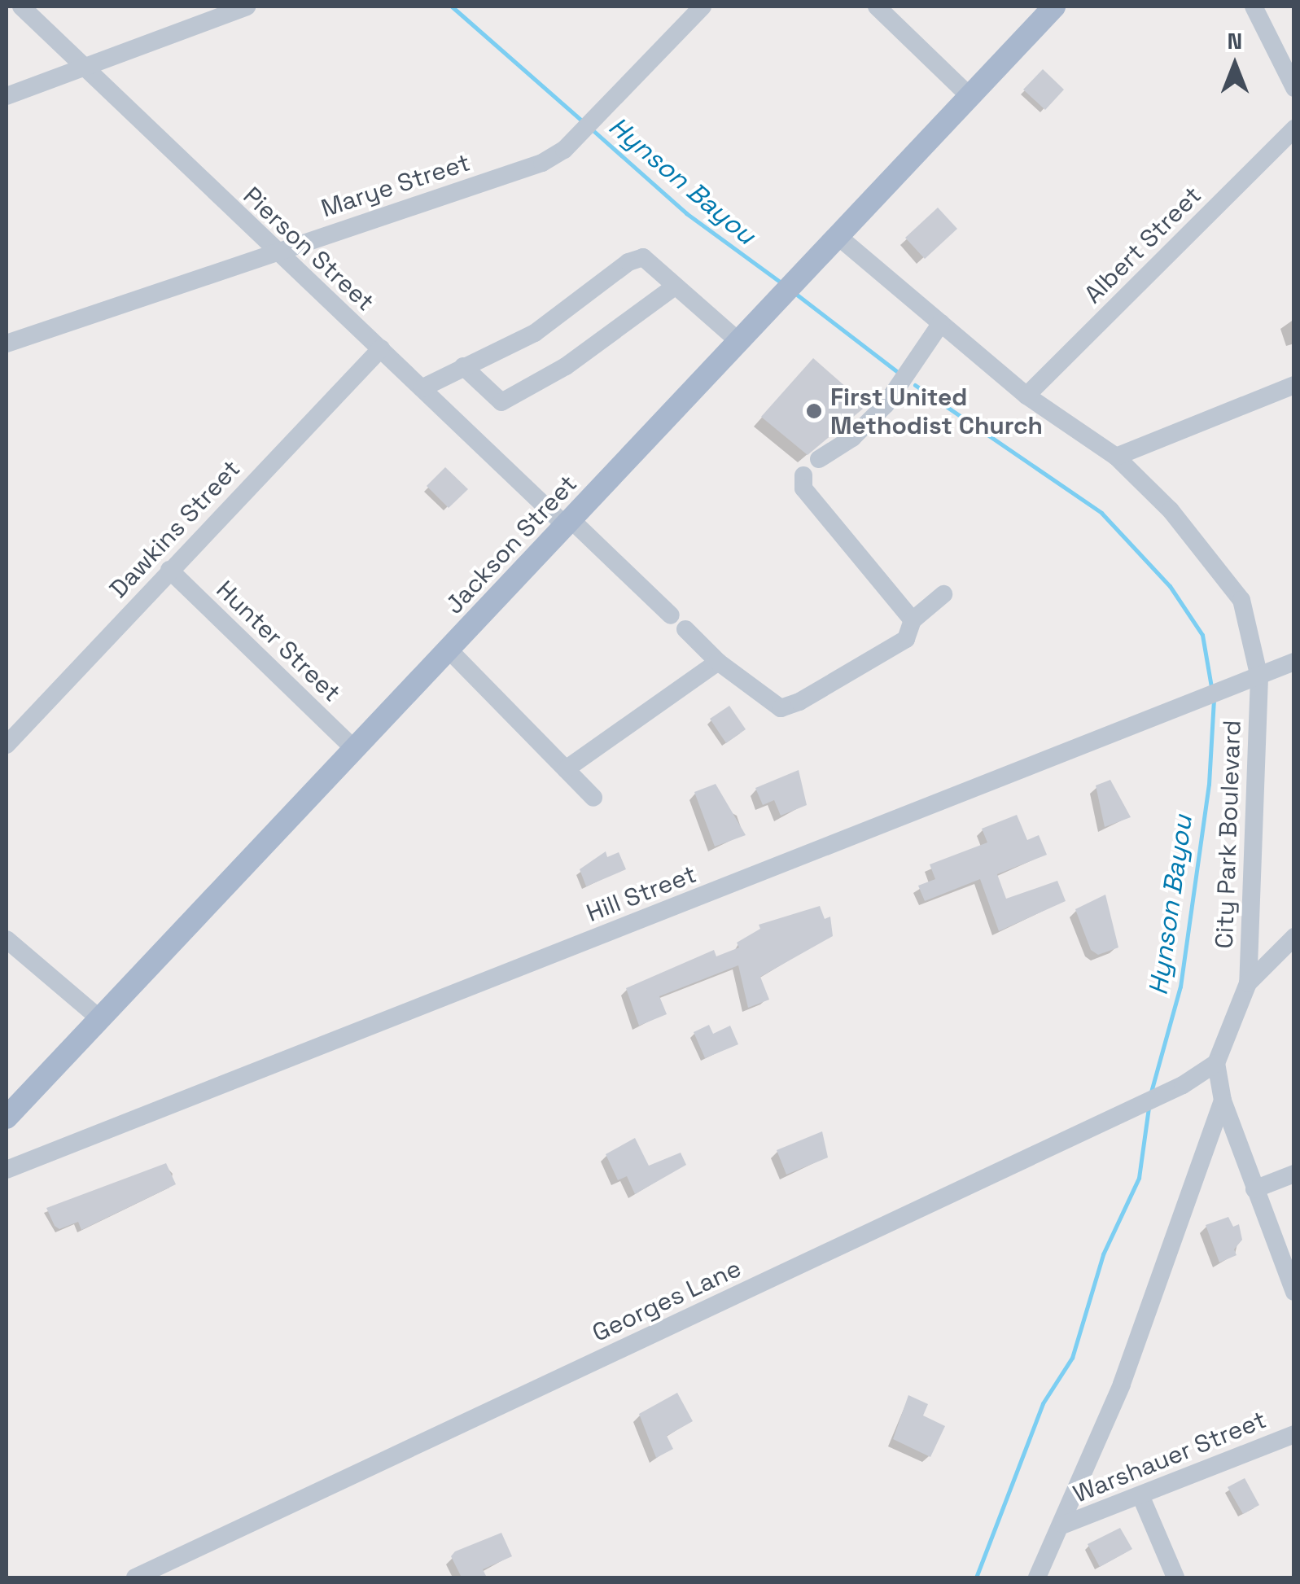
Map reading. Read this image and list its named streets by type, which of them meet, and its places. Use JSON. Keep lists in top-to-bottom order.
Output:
{
  "streets": {
    "main road": ["Jackson Street"],
    "street": [
      "Marye Street",
      "Albert Street",
      "Pierson Street",
      "Dawkins Street",
      "Hunter Street",
      "City Park Boulevard",
      "Hill Street",
      "Georges Lane",
      "Warshauer Street"
    ]
  },
  "crossings": [
    ["Marye Street", "Pierson Street"],
    ["Albert Street", "City Park Boulevard"],
    ["Pierson Street", "Dawkins Street"],
    ["Pierson Street", "Jackson Street"],
    ["Dawkins Street", "Hunter Street"],
    ["Jackson Street", "Hunter Street"],
    ["Jackson Street", "City Park Boulevard"],
    ["City Park Boulevard", "Hill Street"],
    ["City Park Boulevard", "Georges Lane"]
  ],
  "water": ["Hynson Bayou"],
  "places": ["First United Methodist Church"],
  "north": "top"
}
